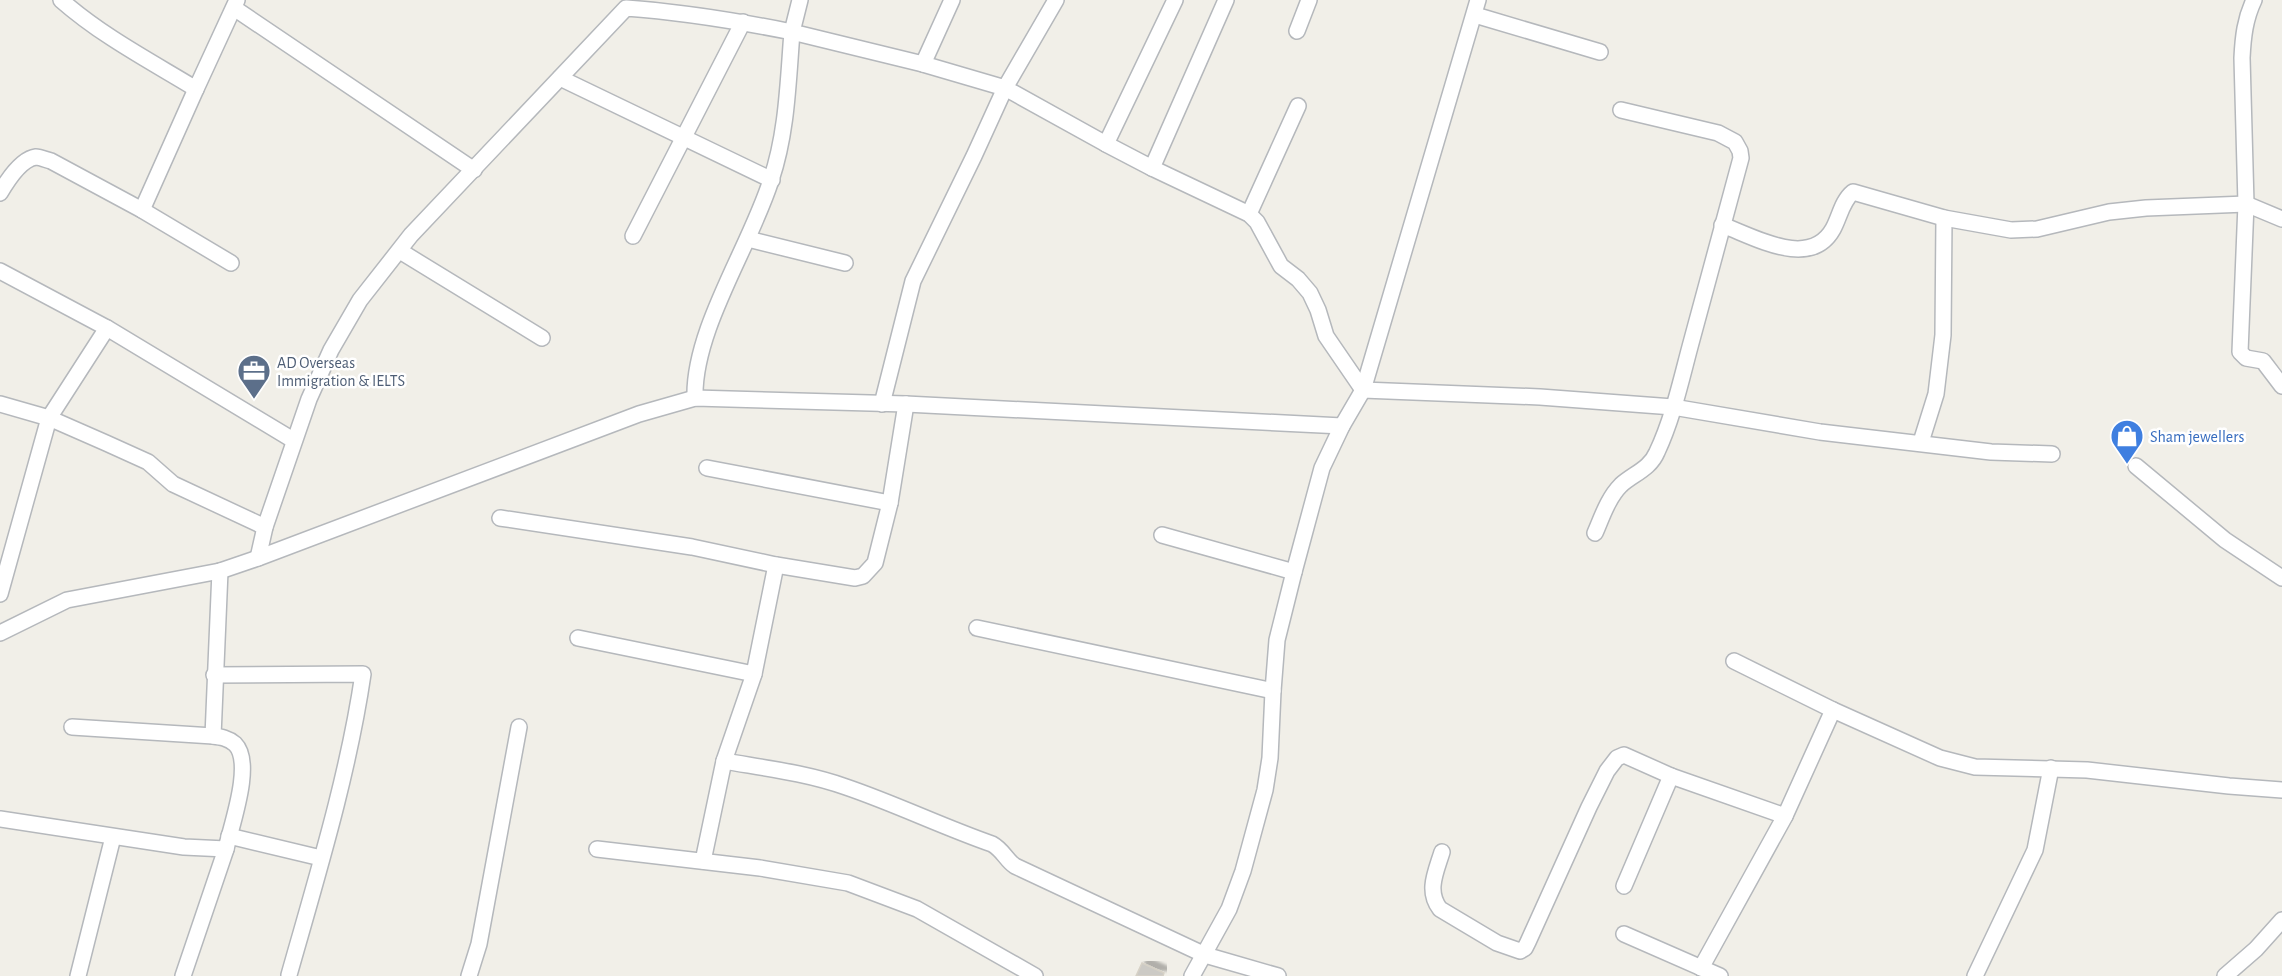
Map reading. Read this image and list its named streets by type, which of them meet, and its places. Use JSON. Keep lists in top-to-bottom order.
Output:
{
  "places": {
    "office": ["AD Overseas Immigration & IELTS"],
    "shop": ["Sham jewellers"]
  }
}
